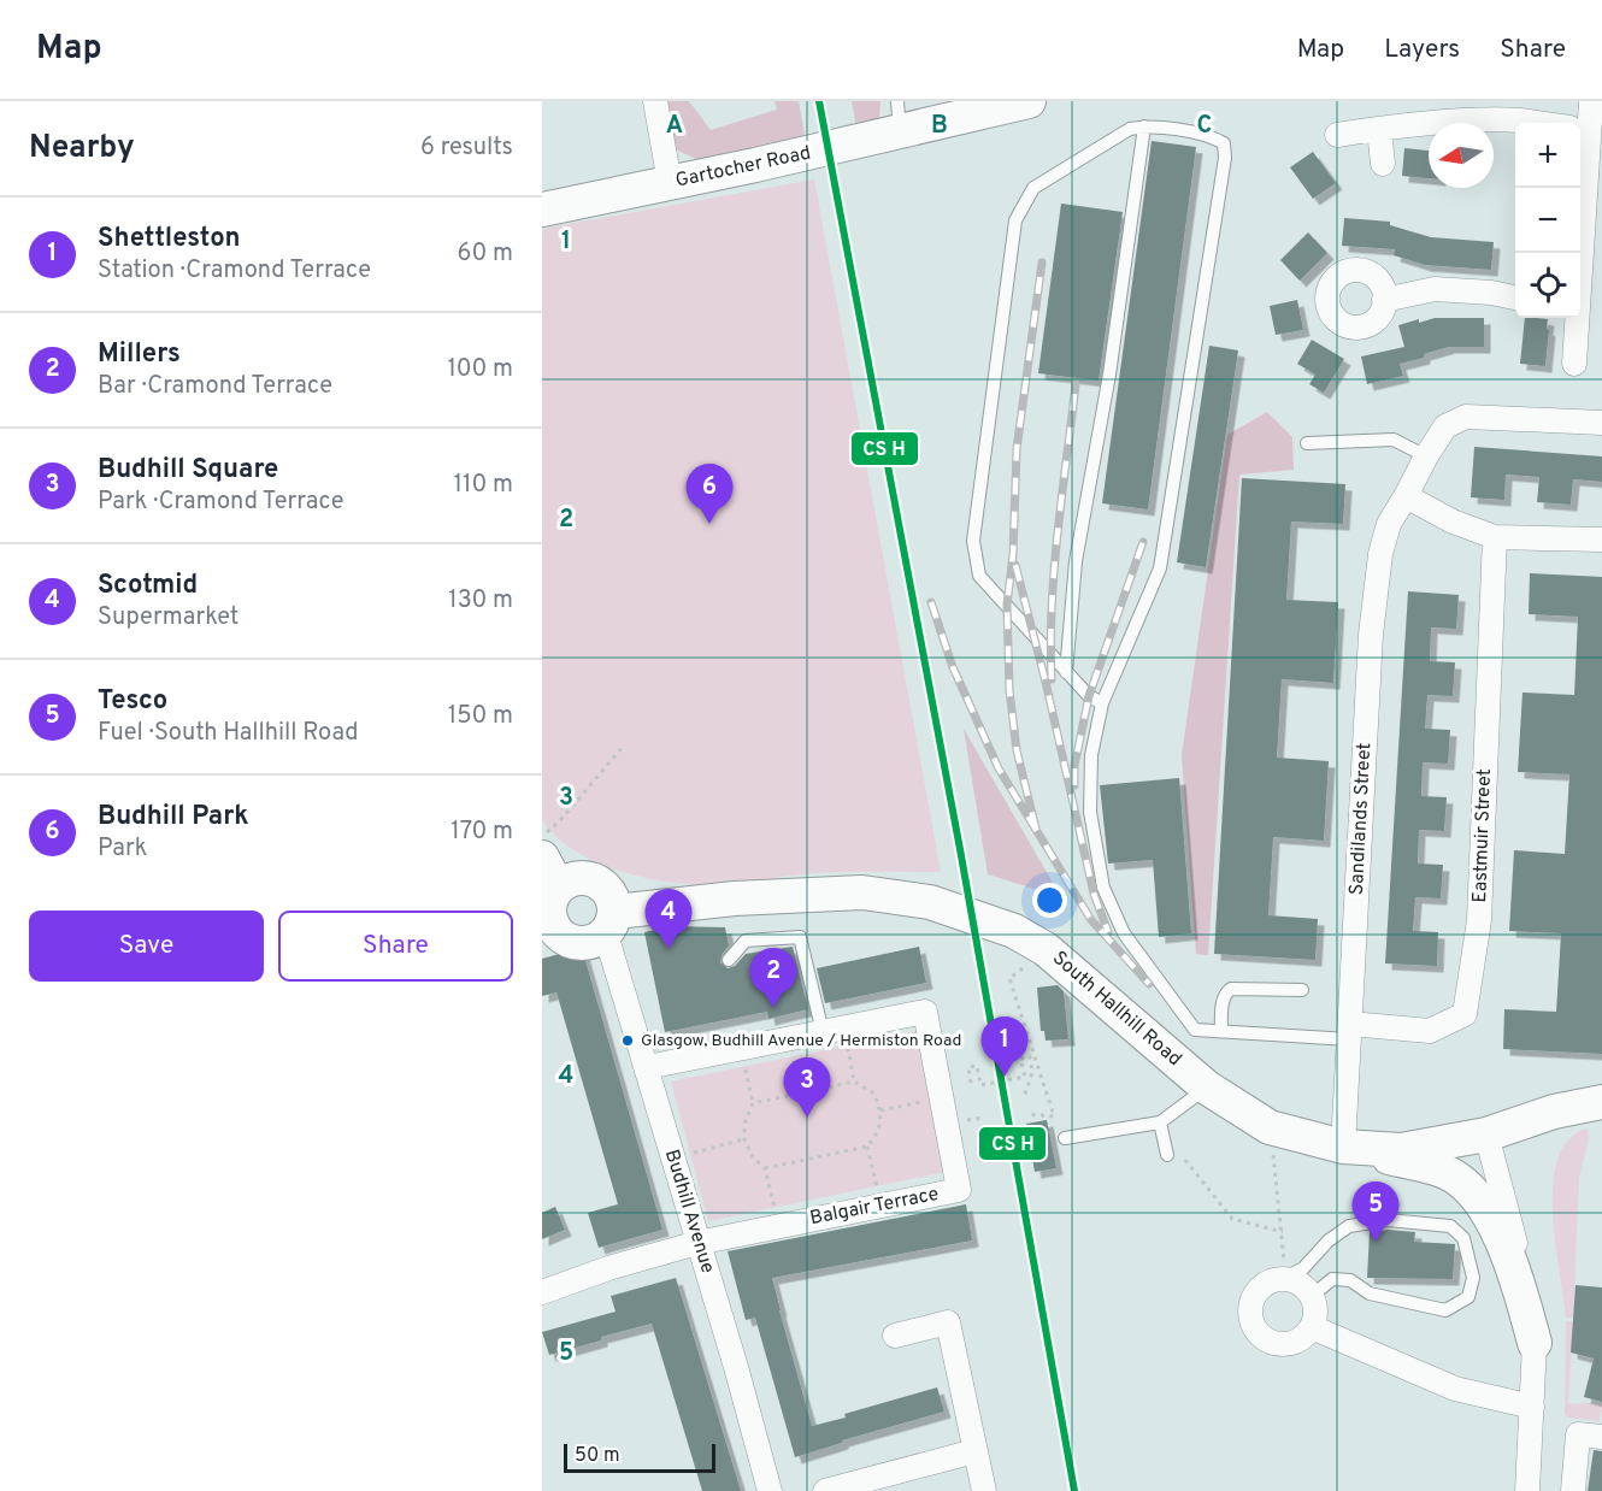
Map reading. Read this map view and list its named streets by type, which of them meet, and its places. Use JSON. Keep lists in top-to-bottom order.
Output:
{
  "streets": {
    "street": [
      "Gartocher Road",
      "Sandilands Street",
      "Eastmuir Street",
      "South Hallhill Road",
      "Balgair Terrace",
      "Budhill Avenue"
    ]
  },
  "crossings": [
    ["Sandilands Street", "Eastmuir Street"],
    ["Sandilands Street", "South Hallhill Road"],
    ["South Hallhill Road", "Budhill Avenue"],
    ["Balgair Terrace", "Budhill Avenue"]
  ],
  "places": ["Glasgow, Budhill Avenue / Hermiston Road"],
  "scale_bar": "50 m",
  "north": "left",
  "page": {
    "header": "Map",
    "nav": ["Map", "Layers", "Share"],
    "heading": ["Nearby", "6 results"],
    "map_buttons": ["+", "−"],
    "list": [
      {
        "mark": "1",
        "name": "Shettleston",
        "note": "Station · Cramond Terrace",
        "value": "60 m"
      },
      {
        "mark": "2",
        "name": "Millers",
        "note": "Bar · Cramond Terrace",
        "value": "100 m"
      },
      {
        "mark": "3",
        "name": "Budhill Square",
        "note": "Park · Cramond Terrace",
        "value": "110 m"
      },
      {
        "mark": "4",
        "name": "Scotmid",
        "note": "Supermarket",
        "value": "130 m"
      },
      {
        "mark": "5",
        "name": "Tesco",
        "note": "Fuel · South Hallhill Road",
        "value": "150 m"
      },
      {
        "mark": "6",
        "name": "Budhill Park",
        "note": "Park",
        "value": "170 m"
      }
    ],
    "pins": [
      "6",
      "4",
      "2",
      "1",
      "3",
      "5"
    ],
    "buttons": ["Save", "Share"],
    "scale": "50 m"
  },
  "grid": {
    "columns": ["A", "B", "C"],
    "rows": [
      "1",
      "2",
      "3",
      "4",
      "5"
    ]
  }
}
